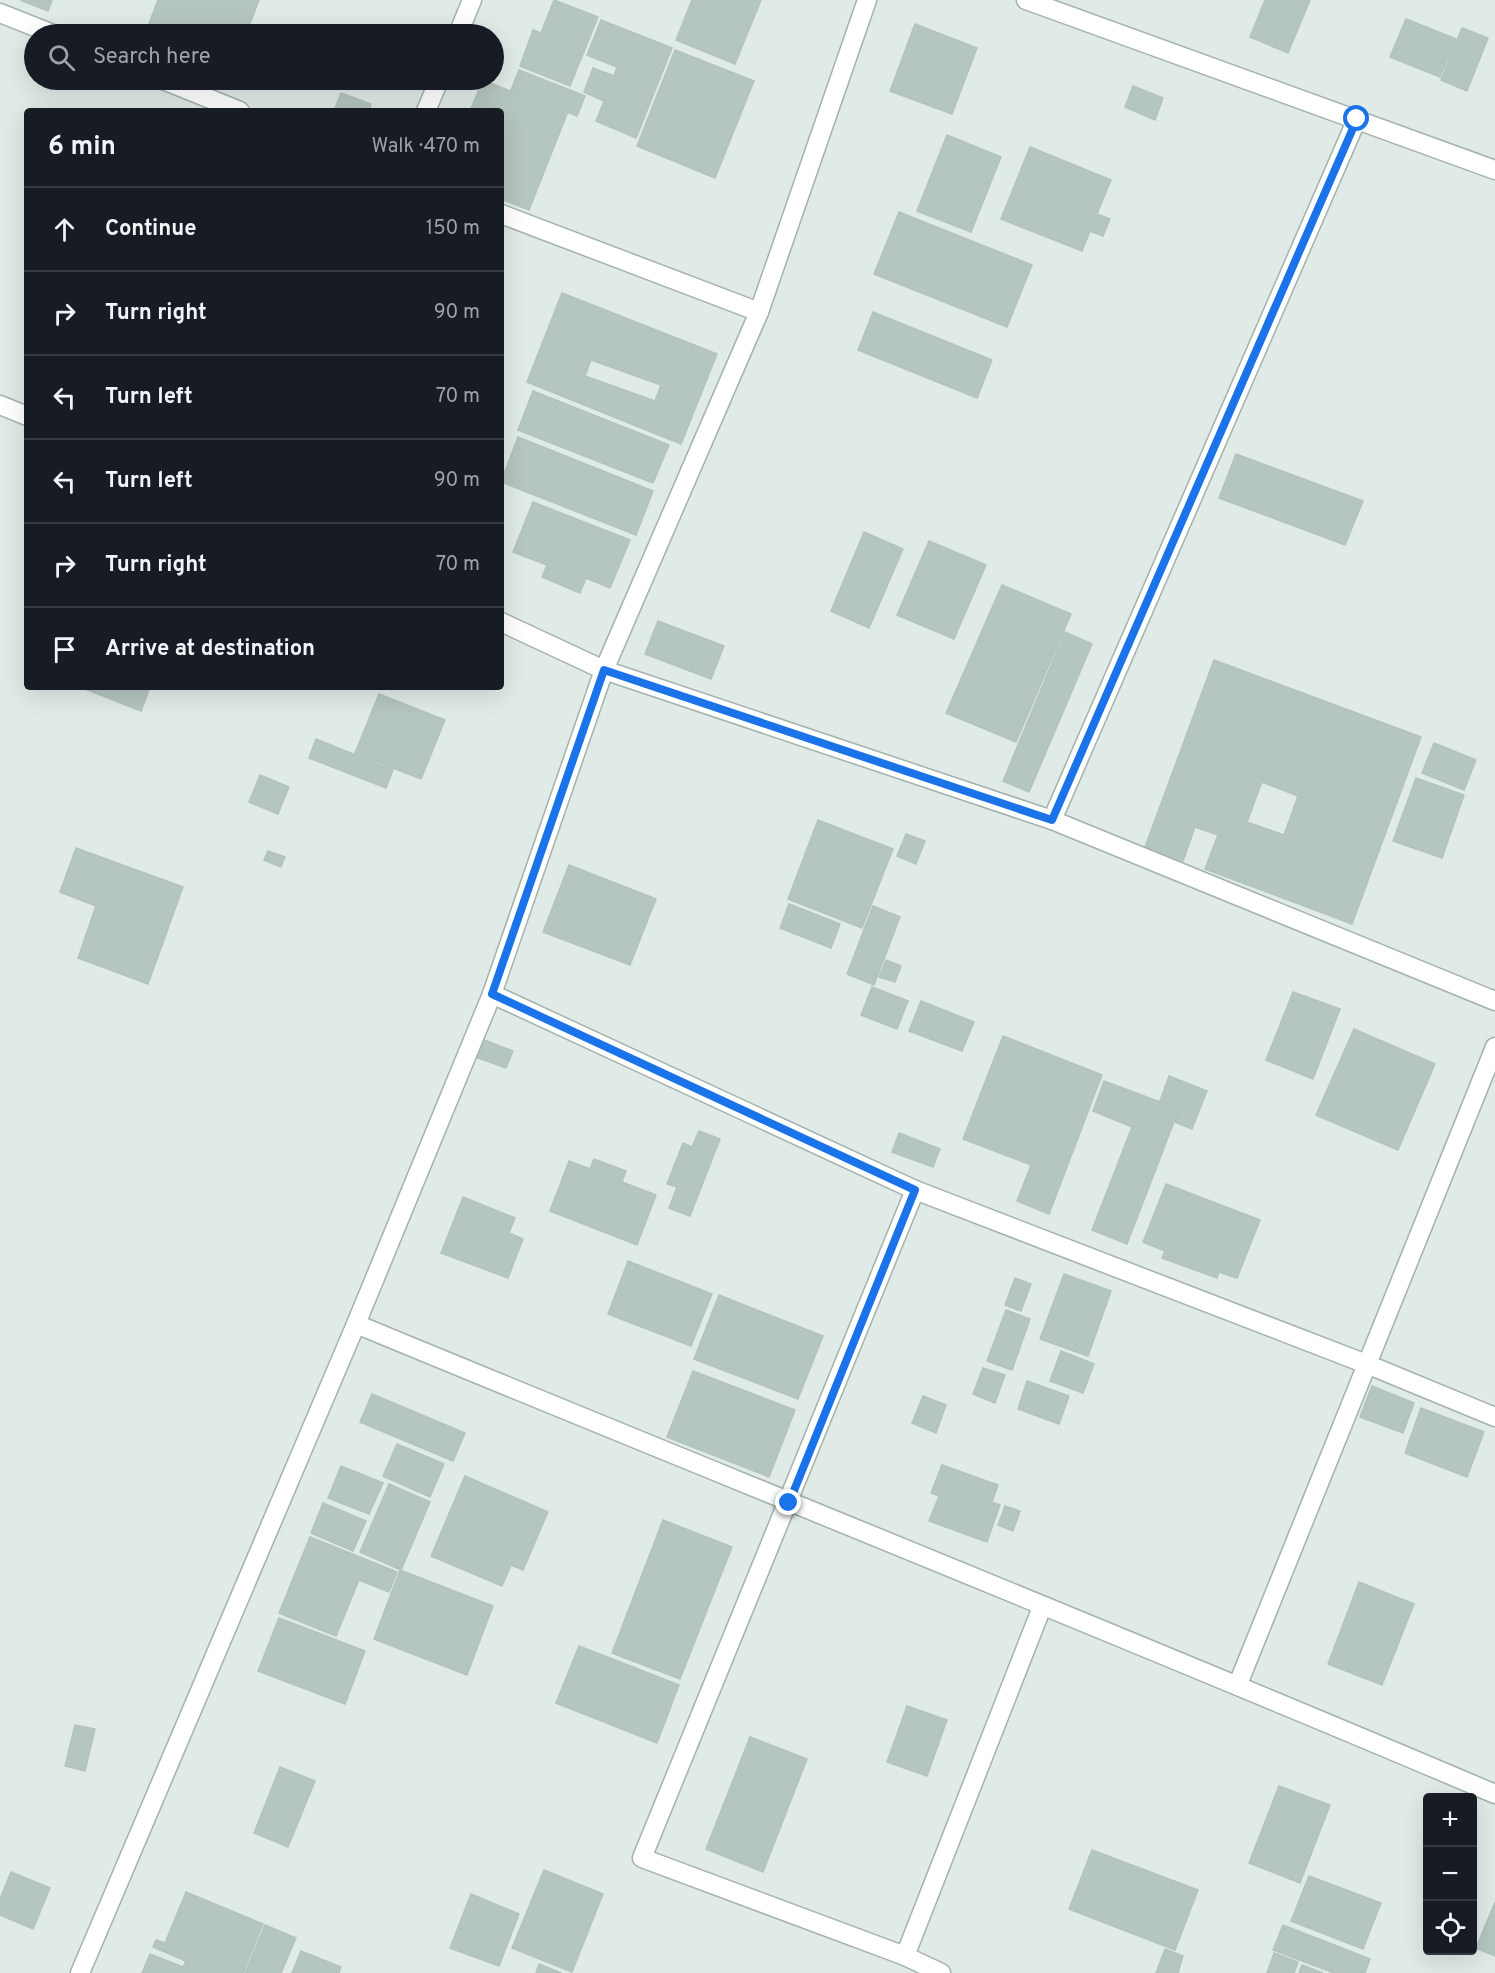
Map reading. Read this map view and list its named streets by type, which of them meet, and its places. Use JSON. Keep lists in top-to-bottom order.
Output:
{
  "page": {
    "search": "Search here",
    "heading": ["6 min", "Walk · 470 m"],
    "list": [
      ["Continue", "150 m"],
      ["Turn right", "90 m"],
      ["Turn left", "70 m"],
      ["Turn left", "90 m"],
      ["Turn right", "70 m"],
      "Arrive at destination"
    ],
    "map_buttons": ["+", "−"]
  }
}
